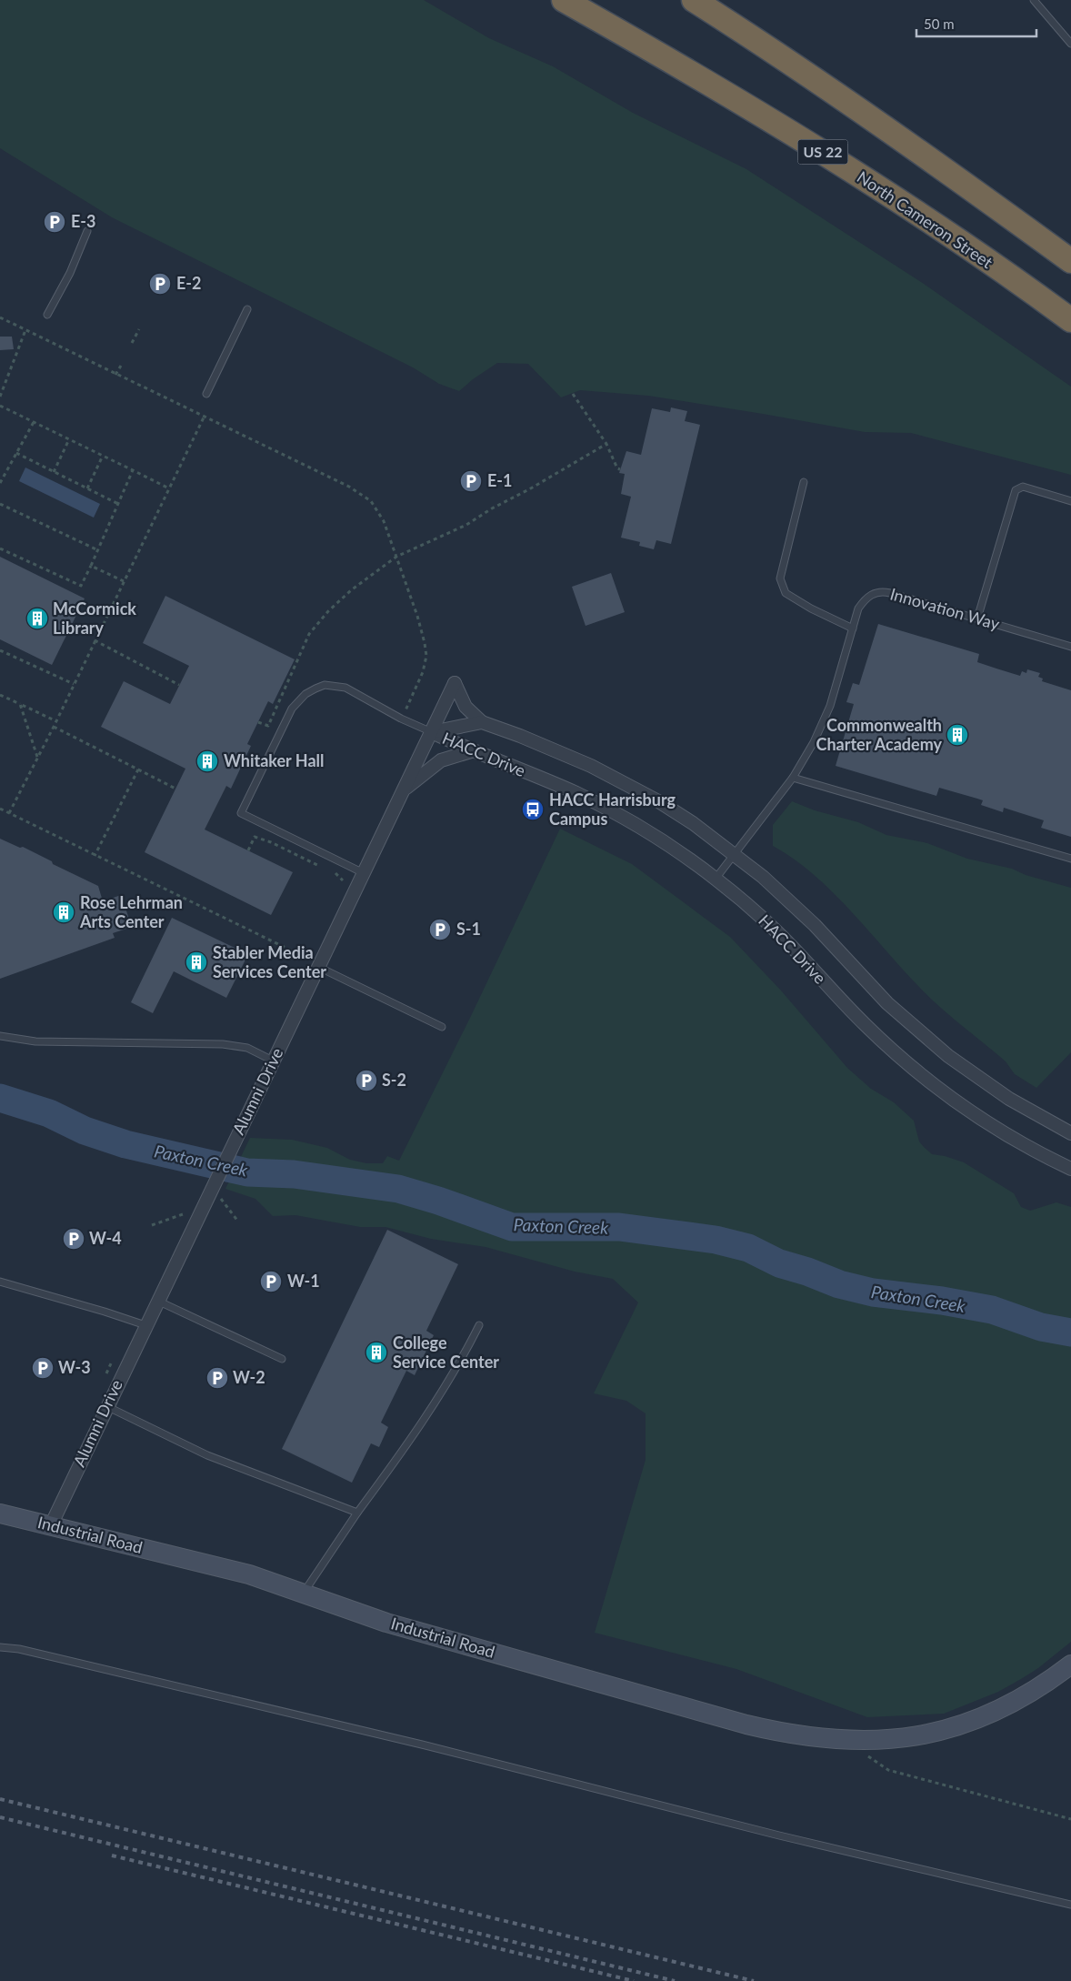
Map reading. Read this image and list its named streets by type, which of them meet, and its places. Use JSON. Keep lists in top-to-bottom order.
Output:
{
  "streets": {
    "highway": ["US 22", "North Cameron Street"],
    "street": ["HACC Drive", "Alumni Drive", "Industrial Road"],
    "lane": ["Innovation Way"]
  },
  "crossings": [
    ["Innovation Way", "HACC Drive"],
    ["HACC Drive", "Alumni Drive"],
    ["Alumni Drive", "Industrial Road"]
  ],
  "water": ["Paxton Creek"],
  "places": {
    "parking": [
      "E-3",
      "E-2",
      "E-1",
      "S-1",
      "S-2",
      "W-4",
      "W-1",
      "W-3",
      "W-2"
    ],
    "building": [
      "McCormick Library",
      "Commonwealth Charter Academy",
      "Whitaker Hall",
      "Rose Lehrman Arts Center",
      "Stabler Media Services Center",
      "College Service Center"
    ],
    "bus stop": ["HACC Harrisburg Campus"]
  },
  "scale_bar": "50 m"
}
